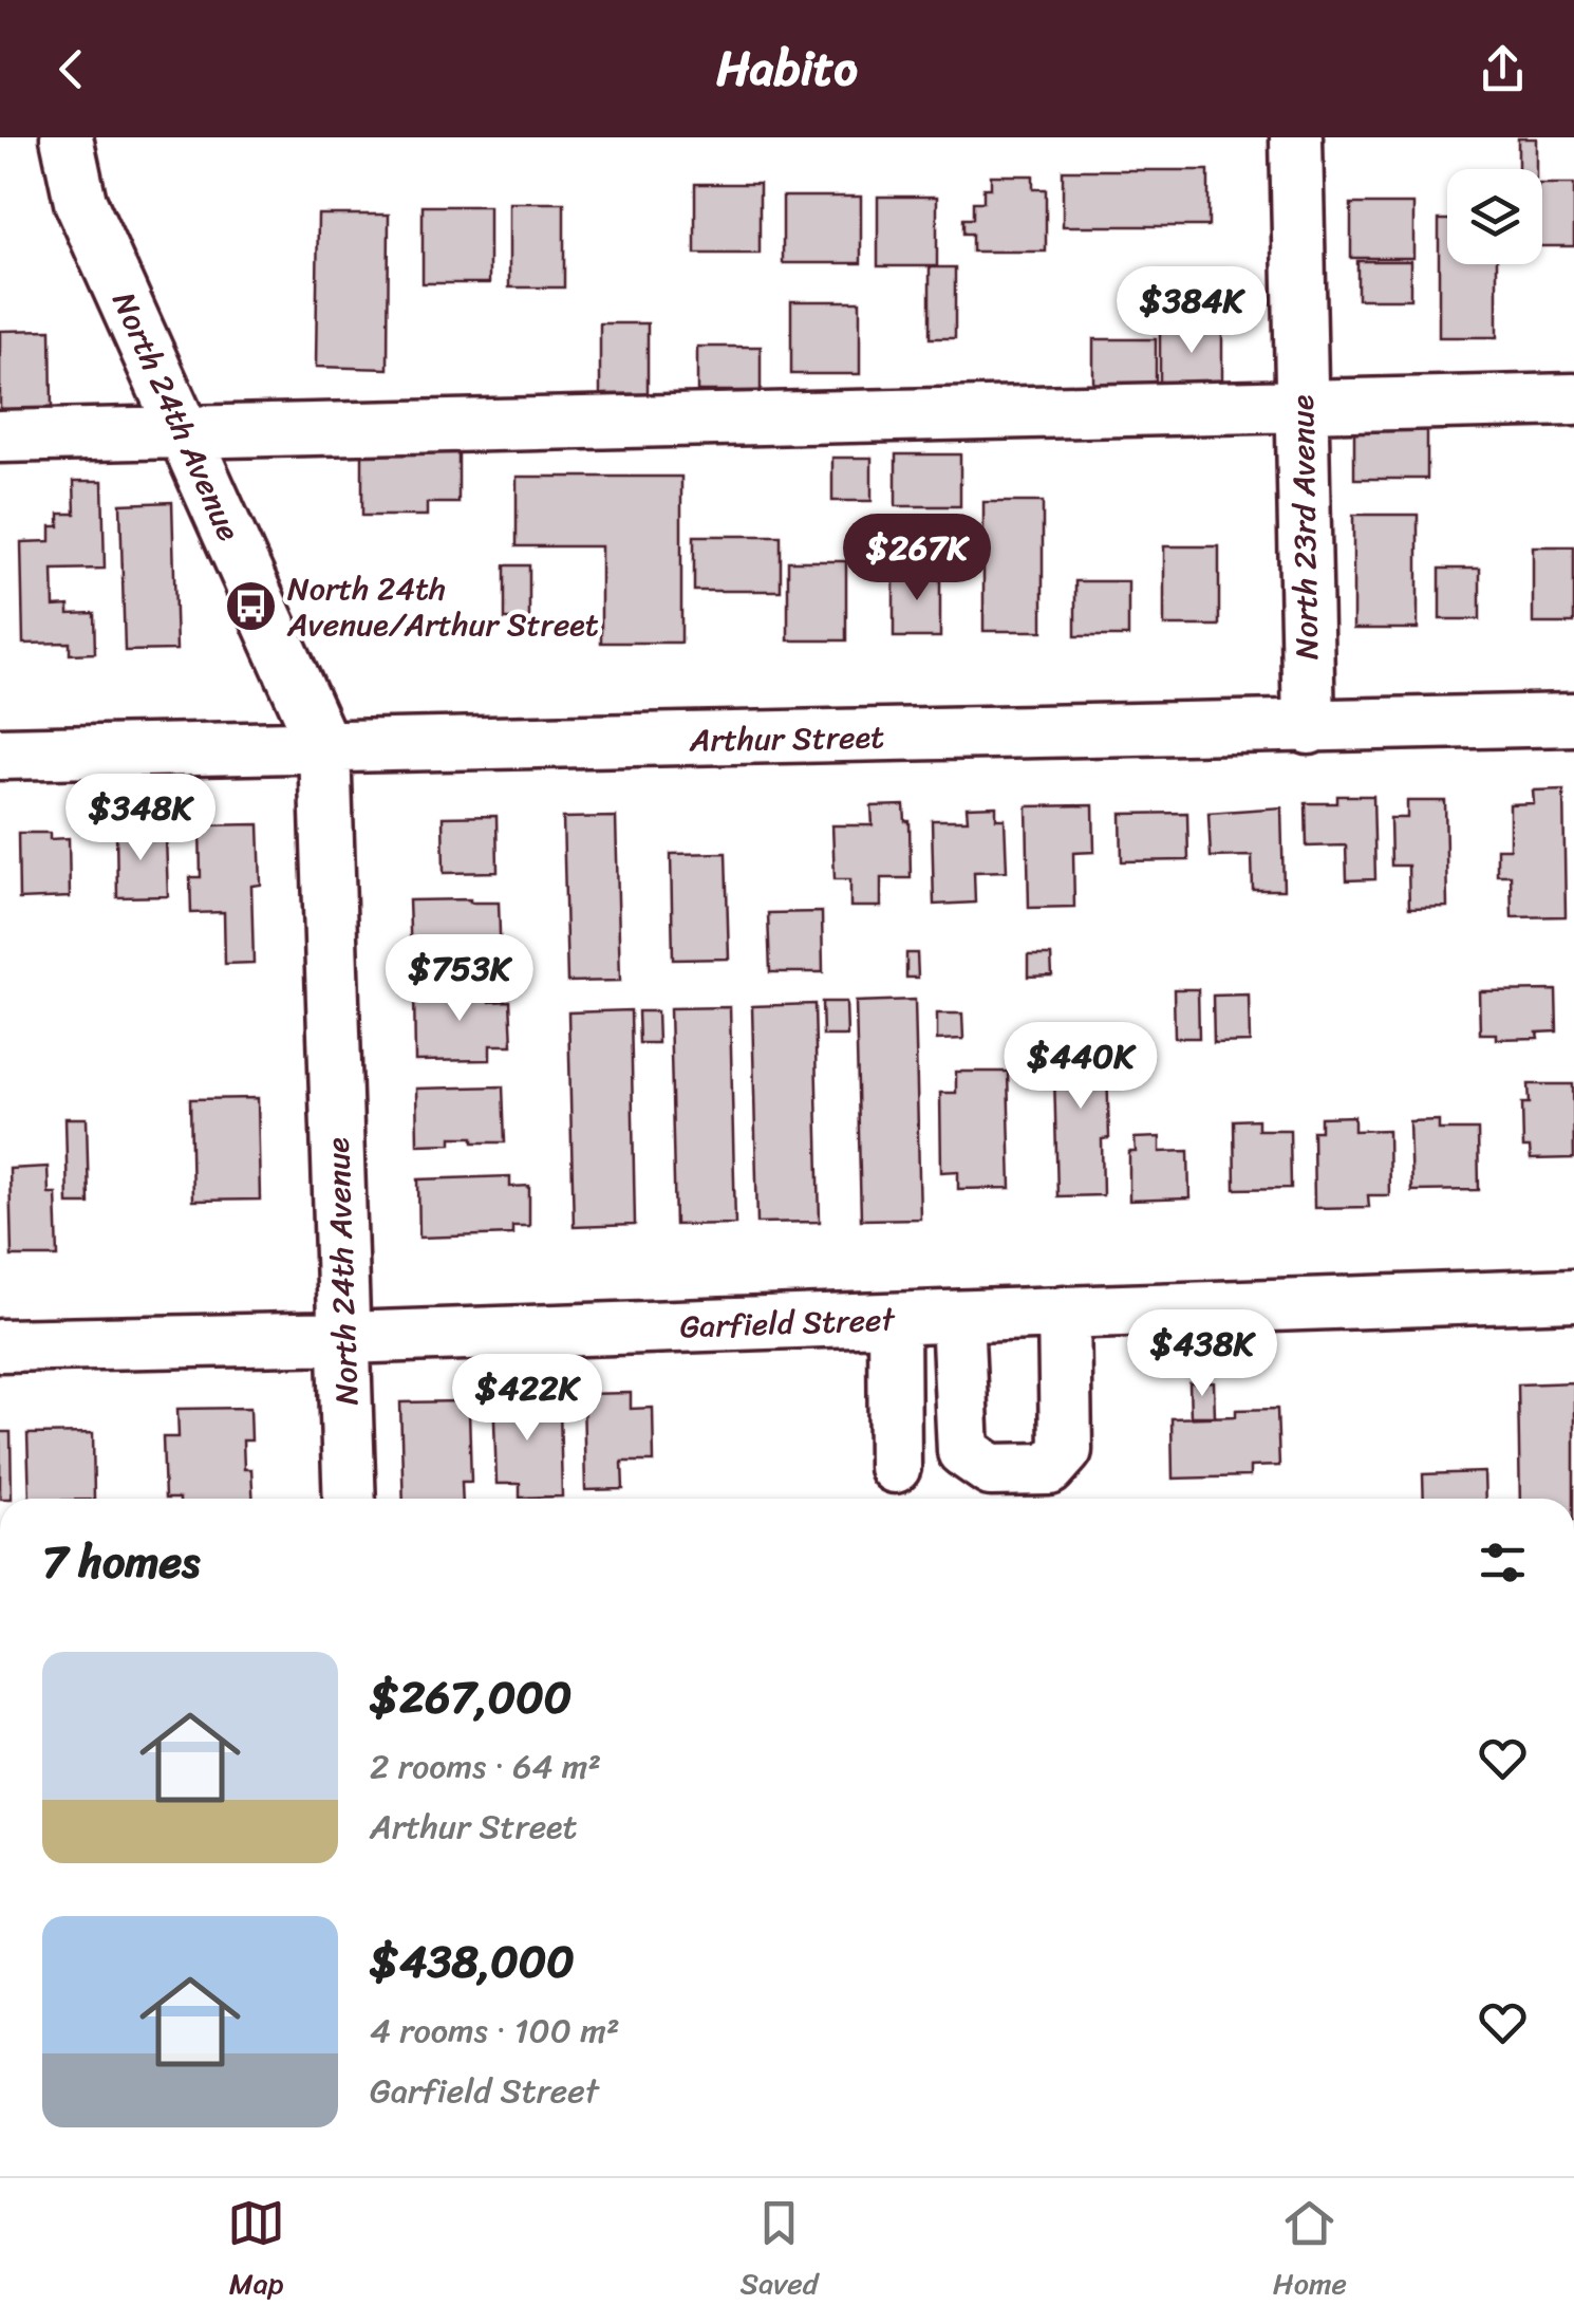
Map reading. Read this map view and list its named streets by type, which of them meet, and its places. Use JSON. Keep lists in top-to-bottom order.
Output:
{
  "streets": {
    "street": [
      "North 24th Avenue",
      "North 23rd Avenue",
      "Arthur Street",
      "Garfield Street"
    ]
  },
  "crossings": [
    ["North 24th Avenue", "Arthur Street"],
    ["North 24th Avenue", "Garfield Street"],
    ["North 23rd Avenue", "Arthur Street"]
  ],
  "places": {
    "bus stop": ["North 24th Avenue/Arthur Street"]
  },
  "page": {
    "header": "Habito",
    "price": [
      "$384K",
      "$267K",
      "$348K",
      "$753K",
      "$440K",
      "$438K",
      "$422K"
    ],
    "heading": "7 homes",
    "list": [
      {
        "name": "$267,000",
        "note": "2 rooms · 64 m² · Arthur Street"
      },
      {
        "name": "$438,000",
        "note": "4 rooms · 100 m² · Garfield Street"
      }
    ],
    "tabs": ["Map", "Saved", "Home"]
  }
}
